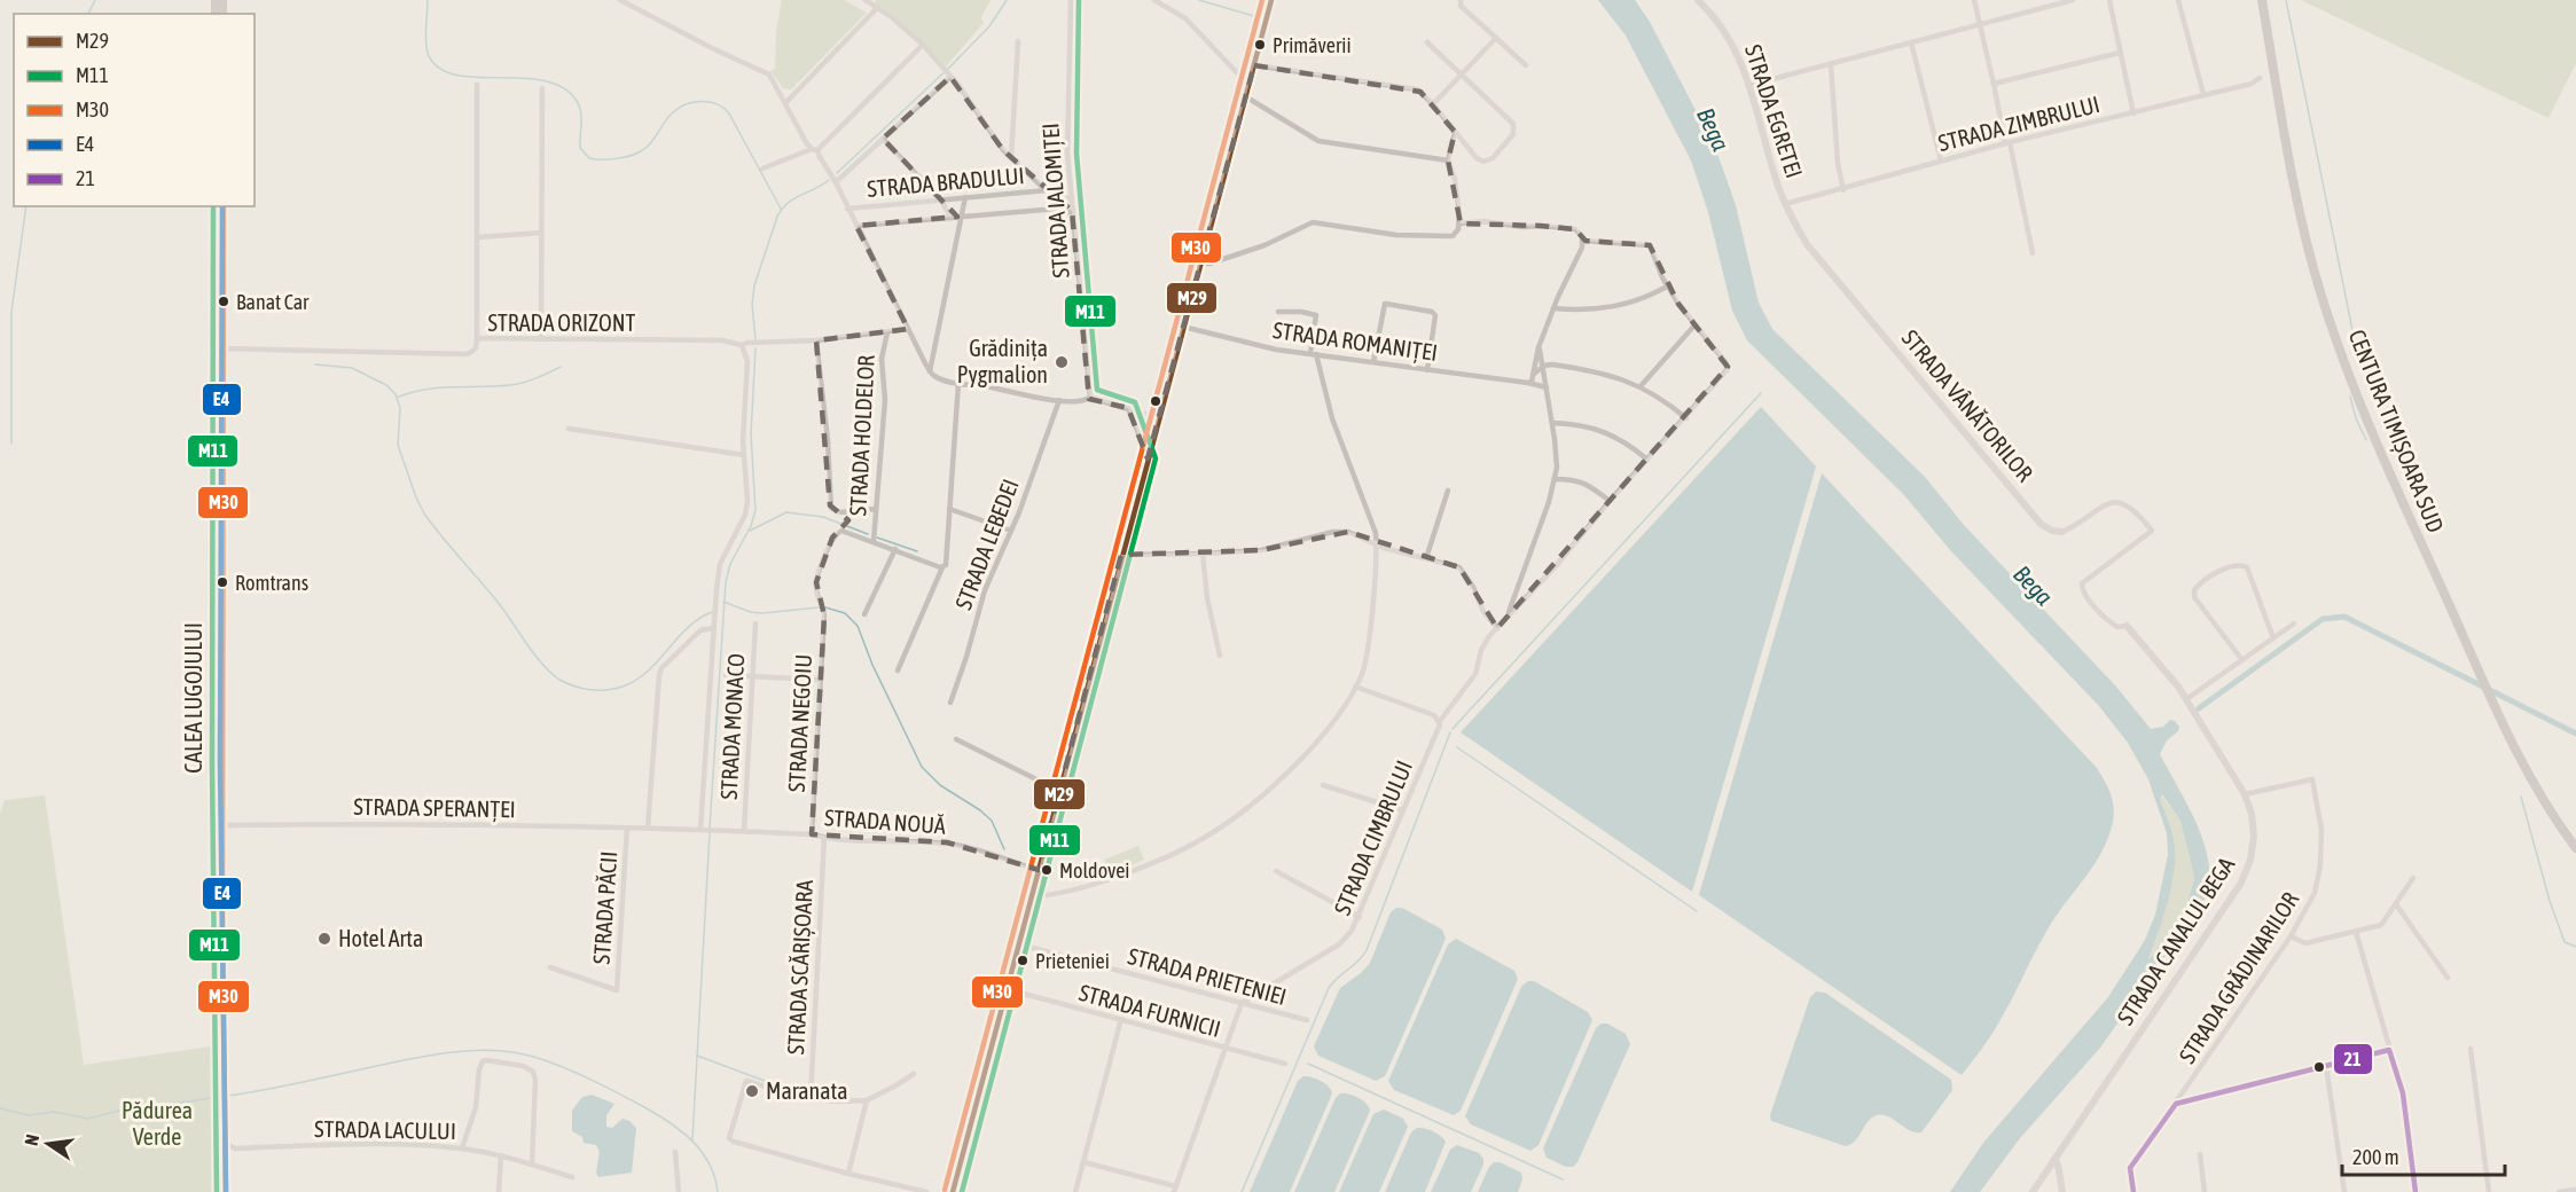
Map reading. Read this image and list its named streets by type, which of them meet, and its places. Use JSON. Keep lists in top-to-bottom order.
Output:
{
  "streets": {
    "highway": ["CENTURA TIMIȘOARA SUD"],
    "main road": ["CALEA LUGOJULUI"],
    "street": [
      "STRADA EGRETEI",
      "STRADA ZIMBRULUI",
      "STRADA BRADULUI",
      "STRADA IALOMIȚEI",
      "STRADA ORIZONT",
      "STRADA ROMANIȚEI",
      "STRADA VÂNĂTORILOR",
      "STRADA HOLDELOR",
      "STRADA LEBEDEI",
      "STRADA NEGOIU",
      "STRADA MONACO",
      "STRADA SPERANȚEI",
      "STRADA NOUĂ",
      "STRADA CIMBRULUI",
      "STRADA PĂCII",
      "STRADA CANALUL BEGA",
      "STRADA SCĂRIȘOARA",
      "STRADA PRIETENIEI",
      "STRADA GRĂDINARILOR",
      "STRADA FURNICII",
      "STRADA LACULUI"
    ]
  },
  "crossings": [
    ["STRADA EGRETEI", "STRADA ZIMBRULUI"],
    ["STRADA EGRETEI", "STRADA VÂNĂTORILOR"],
    ["STRADA ZIMBRULUI", "STRADA VÂNĂTORILOR"],
    ["STRADA ORIZONT", "STRADA HOLDELOR"],
    ["STRADA ORIZONT", "CALEA LUGOJULUI"],
    ["STRADA VÂNĂTORILOR", "STRADA CANALUL BEGA"],
    ["STRADA HOLDELOR", "STRADA NEGOIU"],
    ["CALEA LUGOJULUI", "STRADA SPERANȚEI"],
    ["STRADA NEGOIU", "STRADA NOUĂ"],
    ["STRADA MONACO", "STRADA NOUĂ"],
    ["STRADA SPERANȚEI", "STRADA NOUĂ"],
    ["STRADA SPERANȚEI", "STRADA PĂCII"],
    ["STRADA NOUĂ", "STRADA SCĂRIȘOARA"],
    ["STRADA CIMBRULUI", "STRADA PRIETENIEI"],
    ["STRADA CANALUL BEGA", "STRADA GRĂDINARILOR"]
  ],
  "water": ["Bega"],
  "parks": ["Pădurea Verde"],
  "places": [
    "Primăverii",
    "Banat Car",
    "Grădinița Pygmalion",
    "Romtrans",
    "Moldovei",
    "Hotel Arta",
    "Prieteniei",
    "Maranata"
  ],
  "lines": [
    "transit line M29",
    "transit line M11",
    "transit line M30",
    "transit line E4",
    "transit line 21"
  ],
  "legend": [
    "M29",
    "M11",
    "M30",
    "E4",
    "21"
  ],
  "scale_bar": "200 m",
  "north": "left"
}
